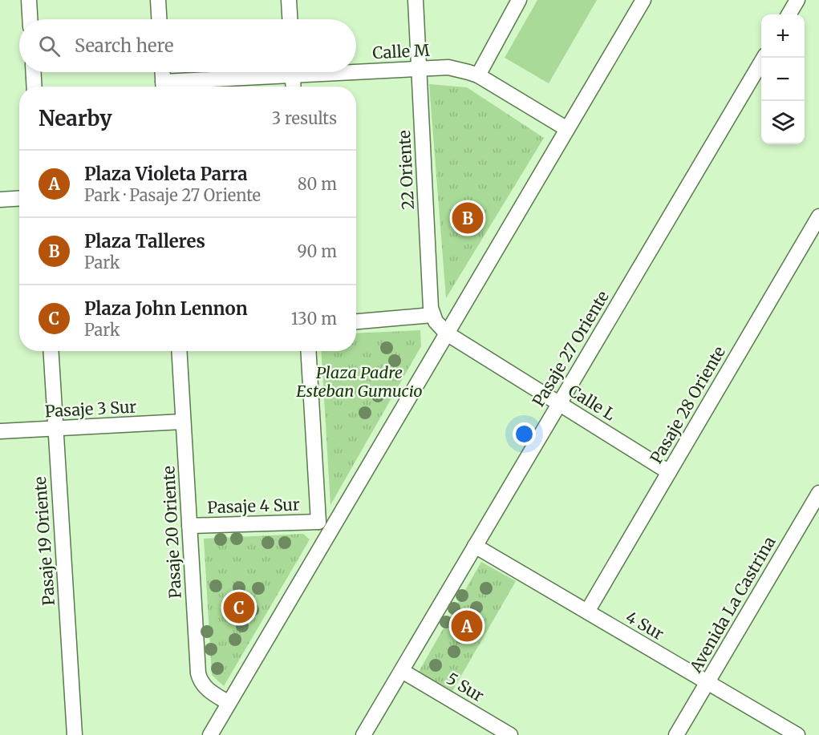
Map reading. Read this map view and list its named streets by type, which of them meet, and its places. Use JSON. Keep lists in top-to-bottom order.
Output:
{
  "streets": {
    "street": [
      "Calle M",
      "22 Oriente",
      "Pasaje 27 Oriente",
      "Calle L",
      "Pasaje 28 Oriente",
      "Pasaje 3 Sur",
      "Pasaje 4 Sur",
      "Pasaje 20 Oriente",
      "Pasaje 19 Oriente",
      "Avenida La Castrina",
      "4 Sur",
      "5 Sur"
    ]
  },
  "crossings": [
    ["Calle M", "22 Oriente"],
    ["Pasaje 27 Oriente", "Calle L"],
    ["Pasaje 27 Oriente", "4 Sur"],
    ["Pasaje 27 Oriente", "5 Sur"],
    ["Calle L", "Pasaje 28 Oriente"],
    ["Pasaje 28 Oriente", "4 Sur"],
    ["Pasaje 3 Sur", "Pasaje 20 Oriente"],
    ["Pasaje 3 Sur", "Pasaje 19 Oriente"],
    ["Pasaje 4 Sur", "Pasaje 20 Oriente"],
    ["Avenida La Castrina", "4 Sur"]
  ],
  "parks": ["Plaza Padre Esteban Gumucio"],
  "page": {
    "map_buttons": ["+", "−"],
    "search": "Search here",
    "heading": ["Nearby", "3 results"],
    "list": [
      {
        "mark": "A",
        "name": "Plaza Violeta Parra",
        "note": "Park · Pasaje 27 Oriente",
        "value": "80 m"
      },
      {
        "mark": "B",
        "name": "Plaza Talleres",
        "note": "Park",
        "value": "90 m"
      },
      {
        "mark": "C",
        "name": "Plaza John Lennon",
        "note": "Park",
        "value": "130 m"
      }
    ],
    "pins": ["B", "C", "A"]
  }
}
